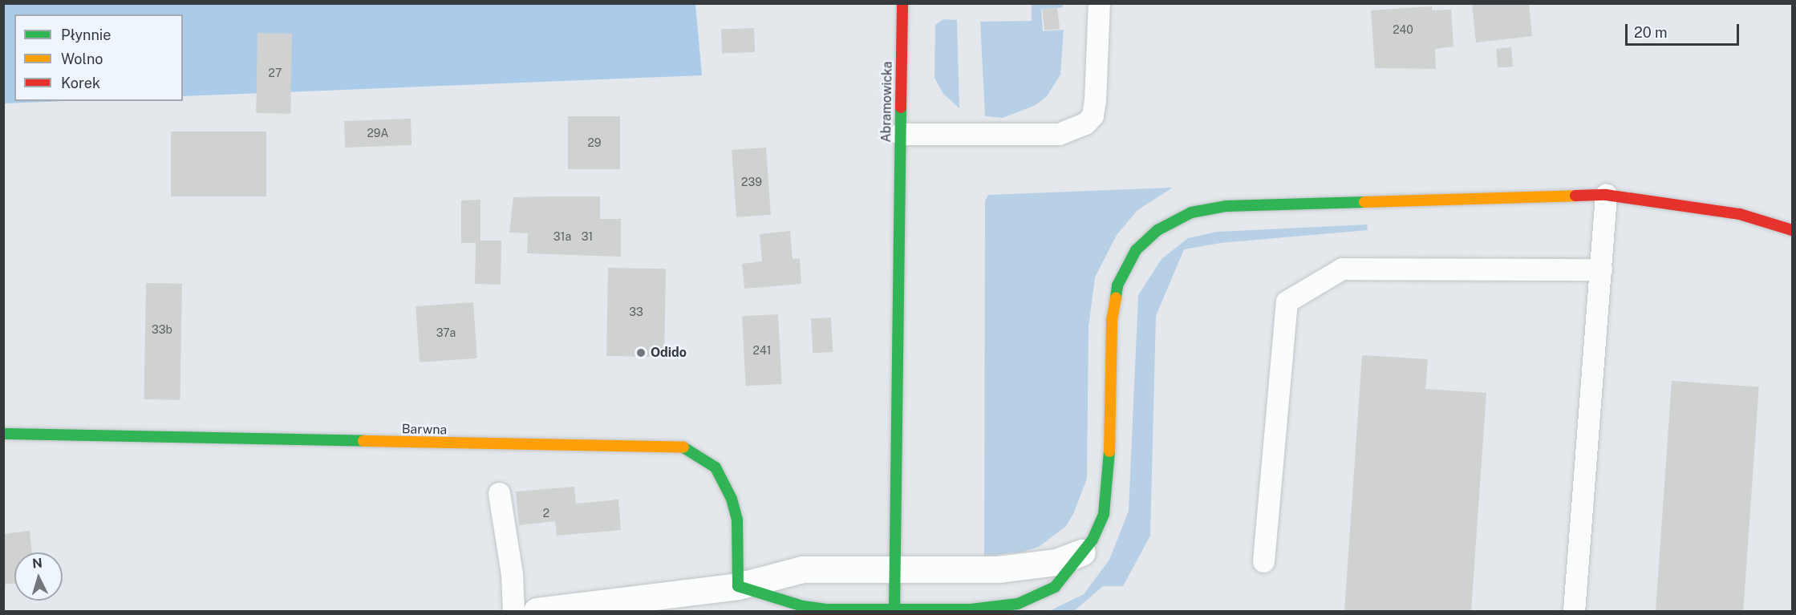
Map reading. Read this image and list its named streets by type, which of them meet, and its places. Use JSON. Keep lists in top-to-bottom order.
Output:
{
  "streets": {
    "street": ["Abramowicka", "Barwna"]
  },
  "places": ["Odido"],
  "house_numbers": [
    "240",
    "27",
    "29A",
    "29",
    "239",
    "31a",
    "31",
    "33",
    "33b",
    "37a",
    "241",
    "2"
  ],
  "legend": ["Płynnie", "Wolno", "Korek"],
  "scale_bar": "20 m",
  "north": "top"
}
